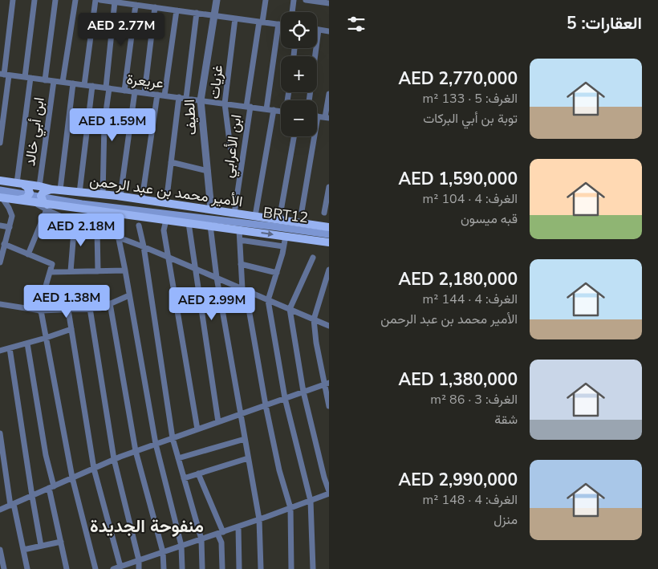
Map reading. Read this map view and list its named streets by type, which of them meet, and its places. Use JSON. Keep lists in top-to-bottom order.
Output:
{
  "streets": {
    "main road": ["الأمير محمد بن عبد الرحمن", "BRT12"],
    "street": [
      "عريعرة",
      "غزيات",
      "الطيف",
      "ابن أبي خالد",
      "ابن الأعرابي"
    ]
  },
  "crossings": [
    ["عريعرة", "غزيات"],
    ["عريعرة", "الطيف"],
    ["عريعرة", "ابن أبي خالد"],
    ["عريعرة", "ابن الأعرابي"],
    ["الطيف", "الأمير محمد بن عبد الرحمن"],
    ["ابن أبي خالد", "الأمير محمد بن عبد الرحمن"],
    ["ابن الأعرابي", "الأمير محمد بن عبد الرحمن"]
  ],
  "districts": ["منفوحة الجديدة"],
  "page": {
    "heading": "العقارات: 5",
    "map_buttons": ["+", "−"],
    "price": [
      "AED 2.77M",
      "AED 1.59M",
      "AED 2.18M",
      "AED 1.38M",
      "AED 2.99M"
    ],
    "list": [
      {
        "name": "AED 2,770,000",
        "note": "الغرف: 5 · 133 m² · توبة بن أبي البركات"
      },
      {
        "name": "AED 1,590,000",
        "note": "الغرف: 4 · 104 m² · قبه ميسون"
      },
      {
        "name": "AED 2,180,000",
        "note": "الغرف: 4 · 144 m² · الأمير محمد بن عبد الرحمن"
      },
      {
        "name": "AED 1,380,000",
        "note": "الغرف: 3 · 86 m² · شقة"
      },
      {
        "name": "AED 2,990,000",
        "note": "الغرف: 4 · 148 m² · منزل"
      }
    ]
  }
}
